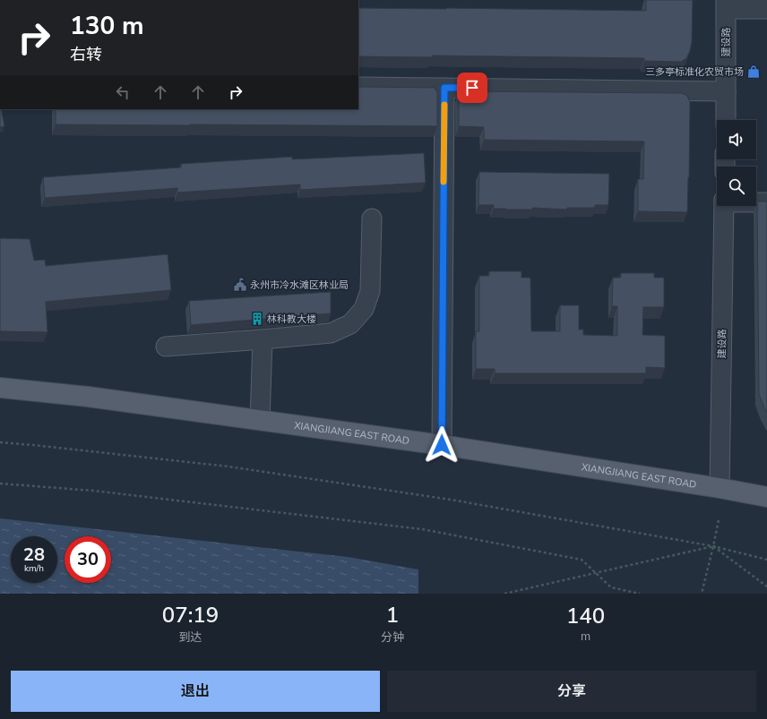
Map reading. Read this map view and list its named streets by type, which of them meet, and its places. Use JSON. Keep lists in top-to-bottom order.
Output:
{
  "streets": {
    "main road": ["XIANGJIANG EAST ROAD"],
    "street": ["建设路"]
  },
  "crossings": [
    ["建设路", "XIANGJIANG EAST ROAD"]
  ],
  "places": {
    "shop": ["三多亭标准化农贸市场"],
    "public building": ["永州市冷水滩区林业局"],
    "building": ["林科教大楼"]
  },
  "page": {
    "turn": ["130 m", "右转"],
    "speed": "28 km/h",
    "limit": "30",
    "eta": [
      "07:19",
      "到达",
      "1",
      "分钟",
      "140",
      "m"
    ],
    "buttons": ["退出", "分享"]
  }
}
